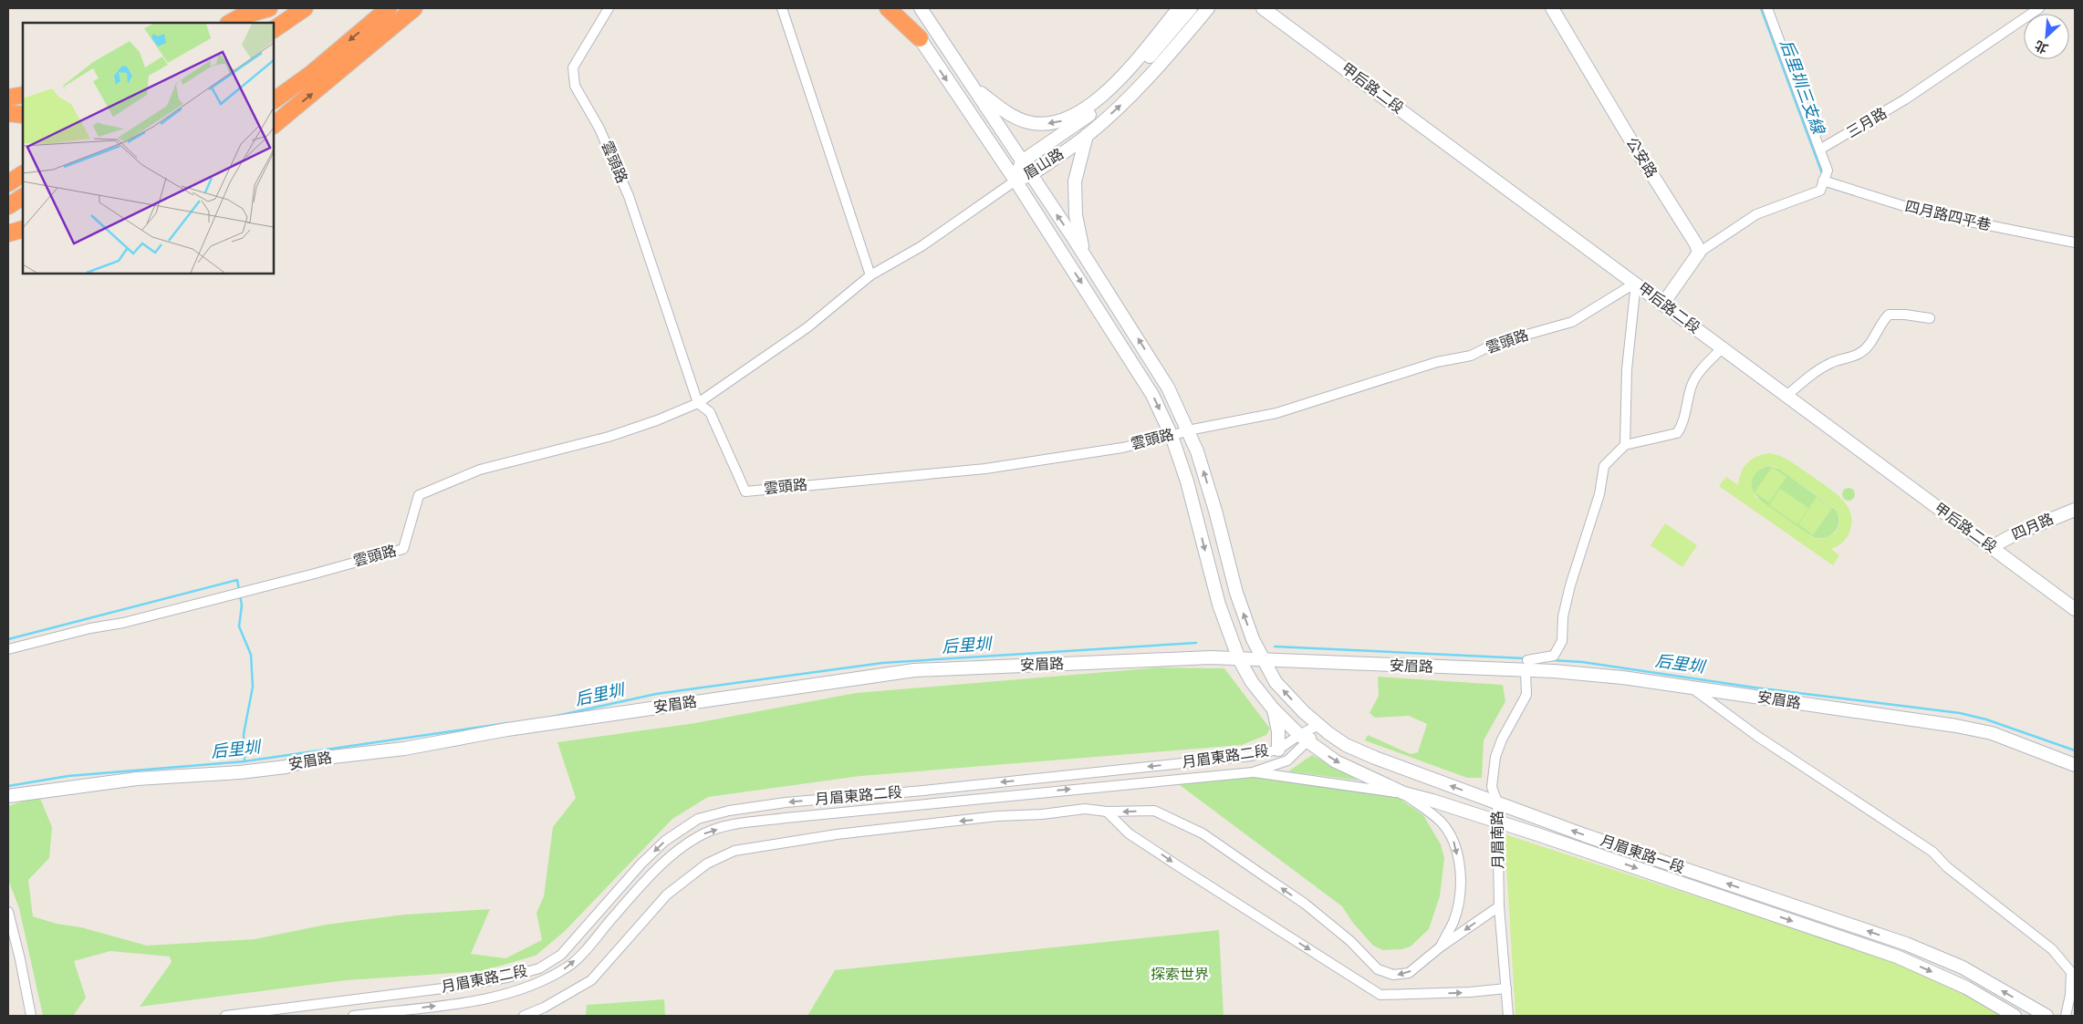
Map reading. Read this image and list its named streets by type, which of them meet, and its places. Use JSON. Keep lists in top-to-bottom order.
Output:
{
  "streets": {
    "street": [
      "甲后路二段",
      "三月路",
      "公安路",
      "雲頭路",
      "眉山路",
      "四月路四平巷",
      "四月路",
      "安眉路",
      "月眉東路二段",
      "月眉南路",
      "月眉東路一段"
    ]
  },
  "crossings": [
    ["甲后路二段", "雲頭路"],
    ["甲后路二段", "四月路"],
    ["雲頭路", "眉山路"],
    ["雲頭路", "月眉東路一段"],
    ["眉山路", "月眉東路一段"],
    ["安眉路", "月眉南路"],
    ["安眉路", "月眉東路一段"],
    ["月眉東路二段", "月眉東路一段"],
    ["月眉南路", "月眉東路一段"]
  ],
  "water": ["后里圳三支線", "后里圳"],
  "parks": ["探索世界"],
  "north": "bottom left"
}
